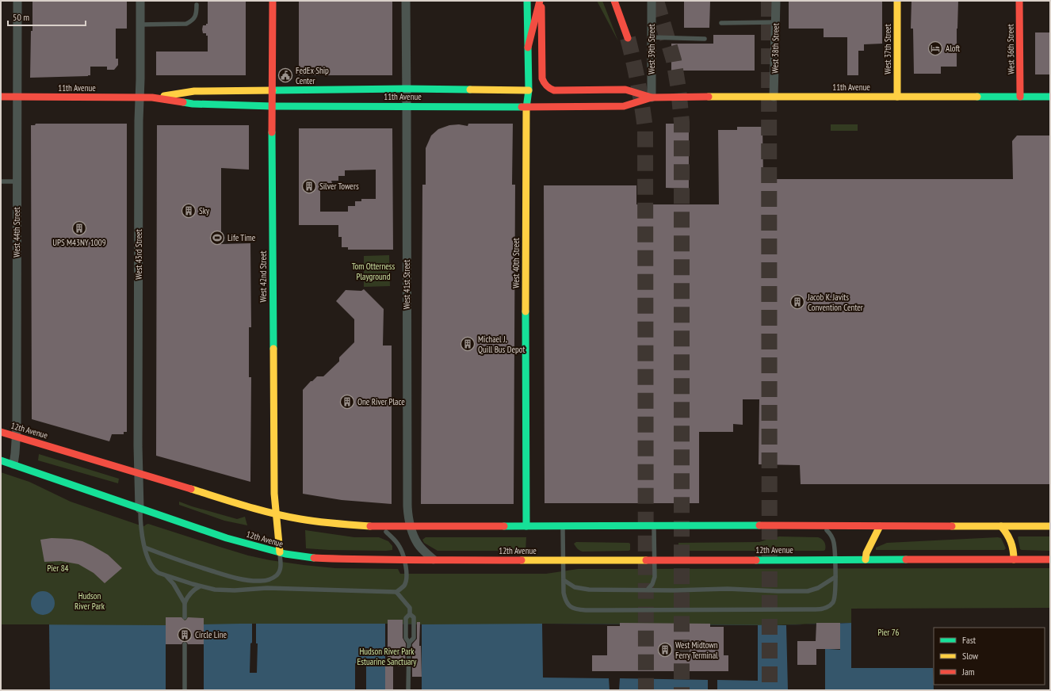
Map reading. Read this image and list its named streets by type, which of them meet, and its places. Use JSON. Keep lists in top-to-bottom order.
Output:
{
  "streets": {
    "main road": [
      "West 37th Street",
      "West 36th Street",
      "11th Avenue",
      "West 40th Street",
      "West 42nd Street",
      "12th Avenue"
    ],
    "street": [
      "West 38th Street",
      "West 39th Street",
      "West 44th Street",
      "West 43rd Street",
      "West 41st Street"
    ]
  },
  "crossings": [
    ["West 38th Street", "11th Avenue"],
    ["West 39th Street", "11th Avenue"],
    ["West 37th Street", "11th Avenue"],
    ["West 36th Street", "11th Avenue"],
    ["11th Avenue", "West 44th Street"],
    ["11th Avenue", "West 43rd Street"],
    ["11th Avenue", "West 40th Street"],
    ["11th Avenue", "West 42nd Street"],
    ["11th Avenue", "West 41st Street"],
    ["West 44th Street", "12th Avenue"],
    ["West 43rd Street", "12th Avenue"],
    ["West 40th Street", "12th Avenue"],
    ["West 42nd Street", "12th Avenue"],
    ["West 41st Street", "12th Avenue"]
  ],
  "parks": [
    "Tom Otterness Playground",
    "Pier 84",
    "Hudson River Park",
    "Pier 76",
    "Hudson River Park Estuarine Sanctuary"
  ],
  "places": {
    "hotel": ["Aloft"],
    "public building": ["FedEx Ship Center"],
    "building": [
      "Silver Towers",
      "Sky",
      "UPS M43NY 1009",
      "Jacob K. Javits Convention Center",
      "Michael J. Quill Bus Depot",
      "One River Place",
      "Circle Line",
      "West Midtown Ferry Terminal"
    ],
    "sports": ["Life Time"]
  },
  "legend": ["Fast", "Slow", "Jam"],
  "scale_bar": "50 m"
}
